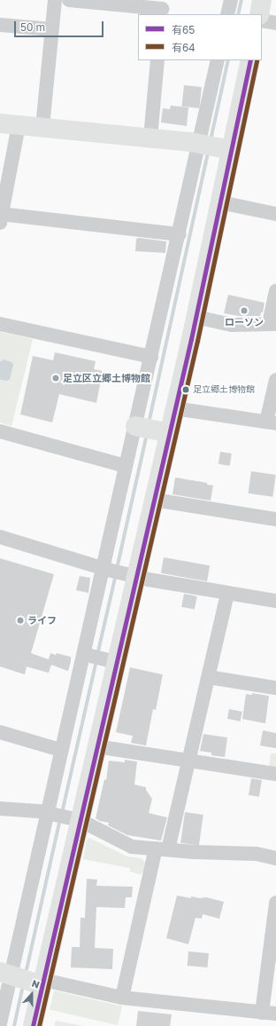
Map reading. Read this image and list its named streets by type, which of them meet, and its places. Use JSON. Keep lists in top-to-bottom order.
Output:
{
  "places": [
    "ローソン",
    "足立区立郷土博物館",
    "足立郷土博物館",
    "ライフ"
  ],
  "lines": ["transit line 有65", "transit line 有64"],
  "legend": ["有65", "有64"],
  "scale_bar": "50 m",
  "north": "top"
}
